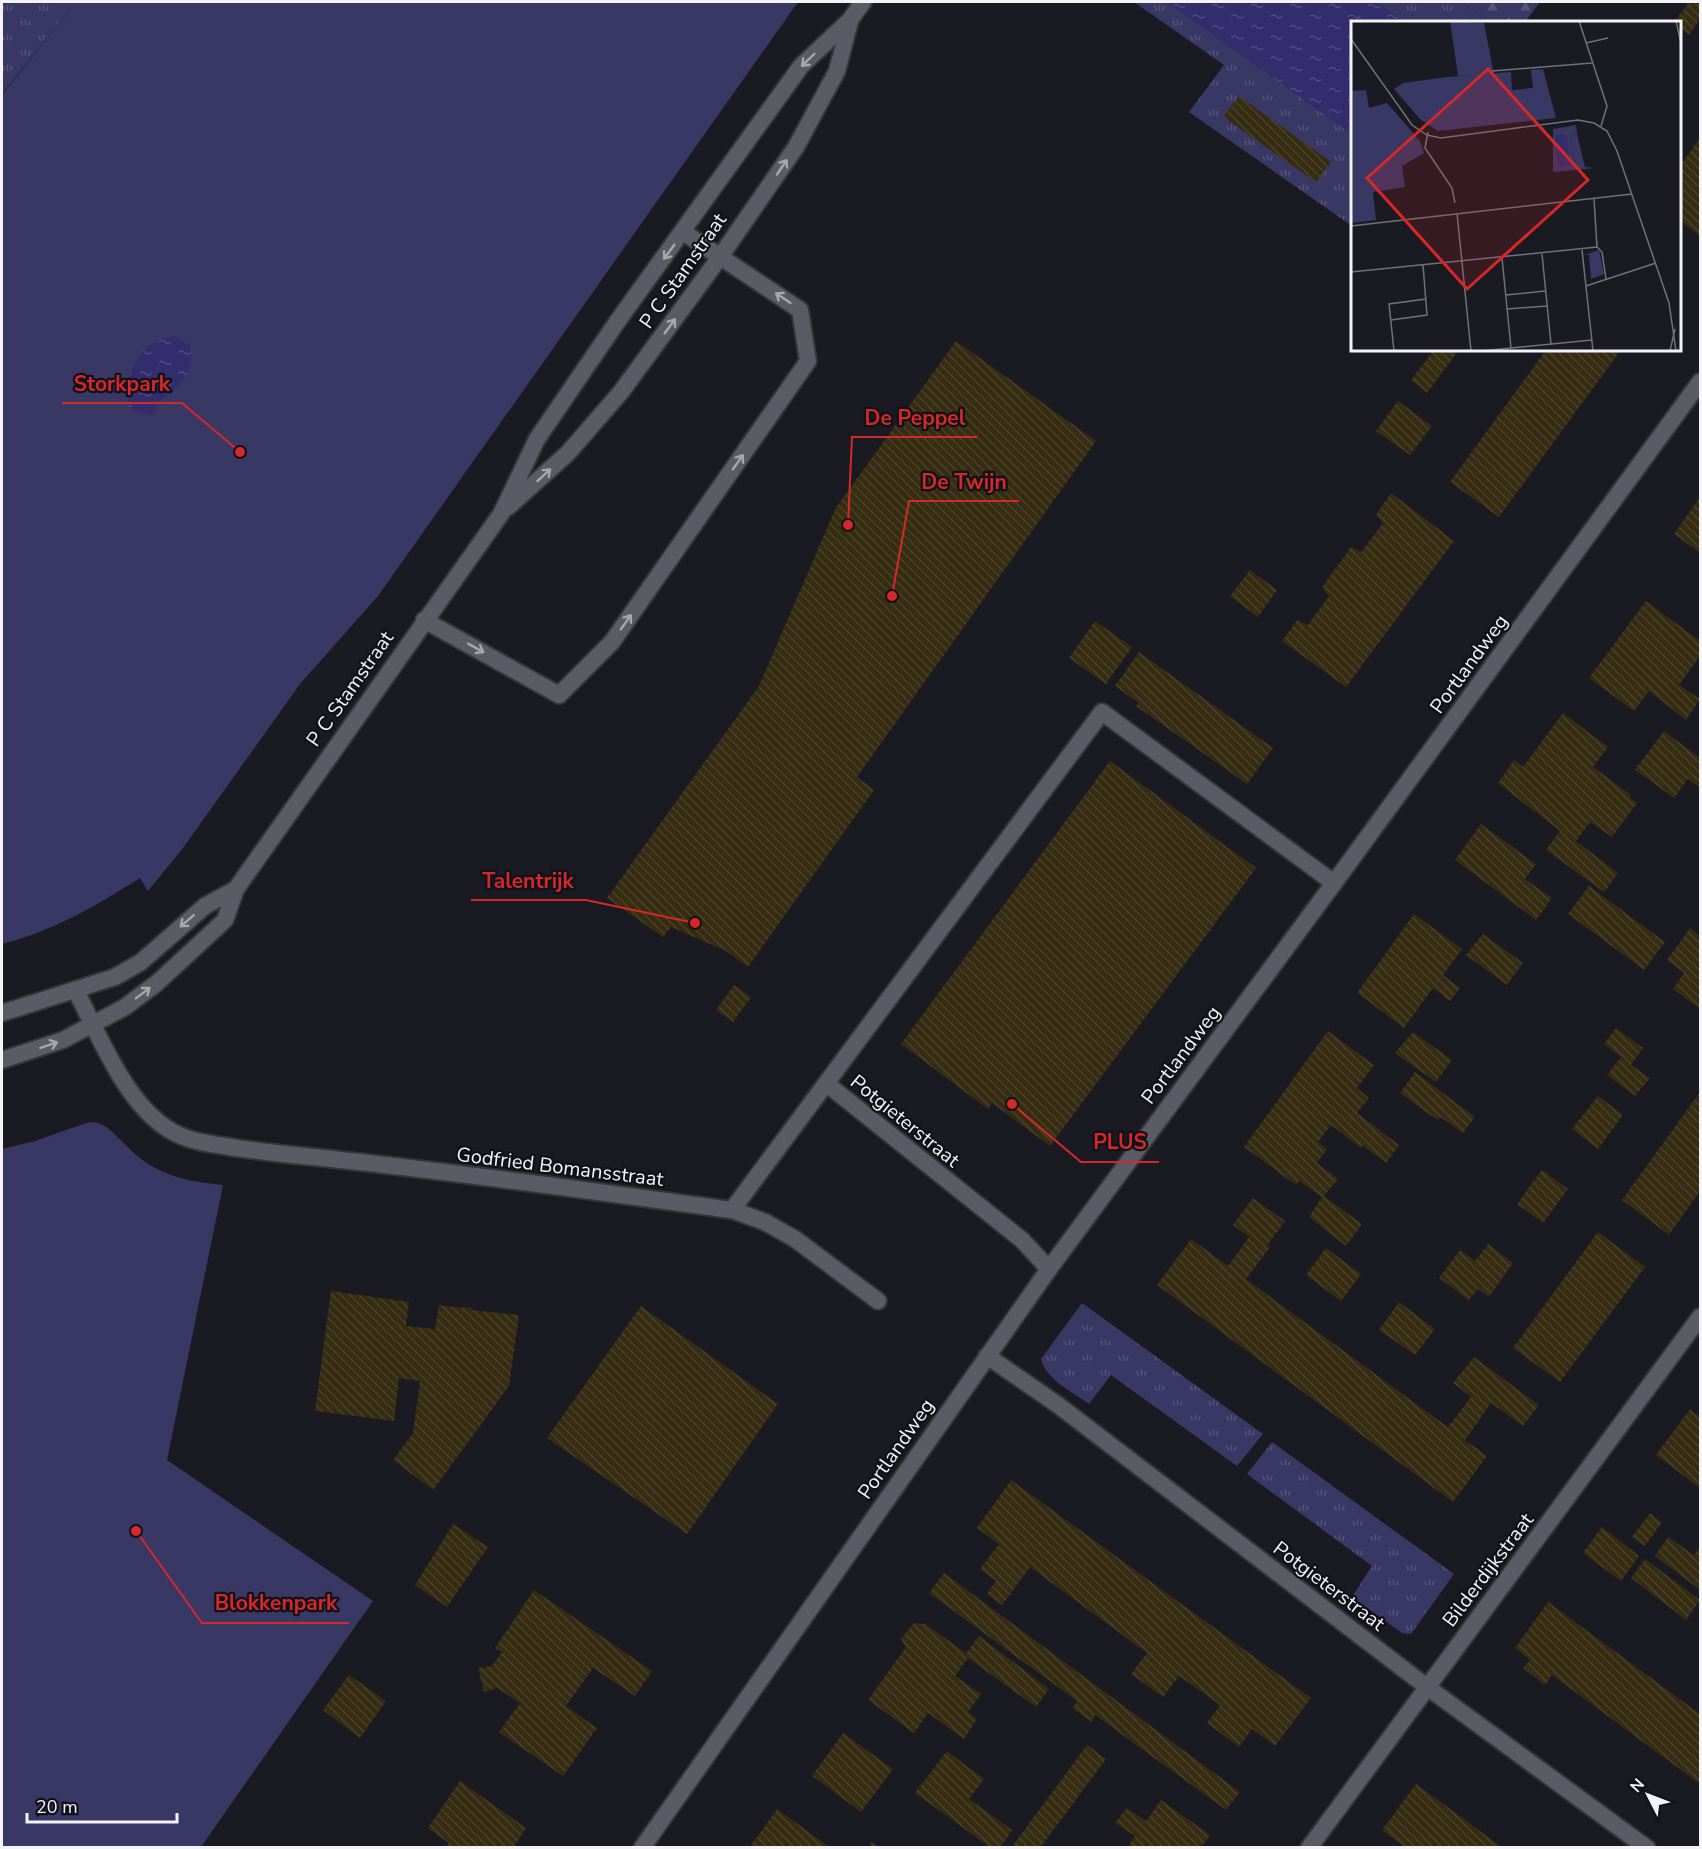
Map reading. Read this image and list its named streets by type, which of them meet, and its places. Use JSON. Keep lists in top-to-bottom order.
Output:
{
  "streets": {
    "street": [
      "P C Stamstraat",
      "Portlandweg",
      "Potgieterstraat",
      "Godfried Bomansstraat",
      "Bilderdijkstraat"
    ]
  },
  "crossings": [
    ["P C Stamstraat", "Godfried Bomansstraat"],
    ["Portlandweg", "Potgieterstraat"],
    ["Potgieterstraat", "Godfried Bomansstraat"],
    ["Potgieterstraat", "Bilderdijkstraat"]
  ],
  "places": [
    "Storkpark",
    "De Peppel",
    "De Twijn",
    "Talentrijk",
    "PLUS",
    "Blokkenpark"
  ],
  "scale_bar": "20 m",
  "north": "top left"
}
